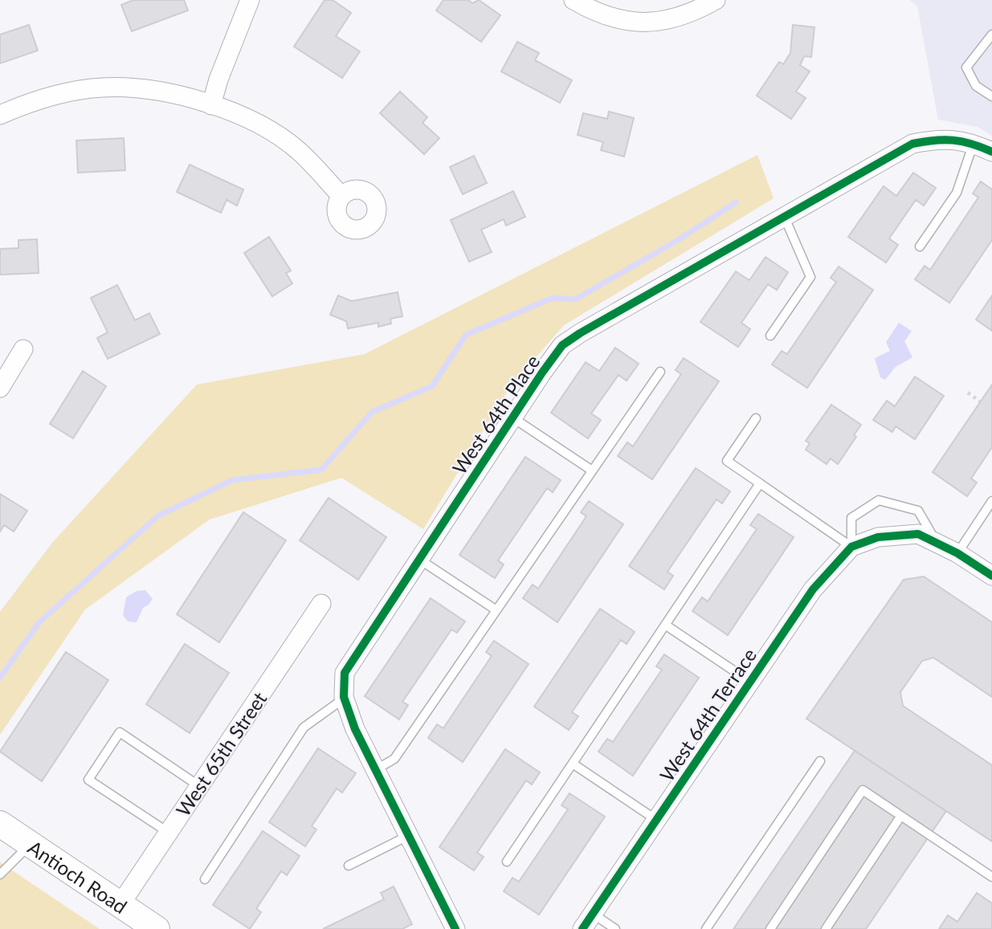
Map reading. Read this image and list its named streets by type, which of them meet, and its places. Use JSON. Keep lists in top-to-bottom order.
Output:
{
  "streets": {
    "main road": ["Antioch Road"],
    "street": ["West 64th Place", "West 64th Terrace", "West 65th Street"]
  },
  "crossings": [
    ["West 65th Street", "Antioch Road"]
  ]
}
